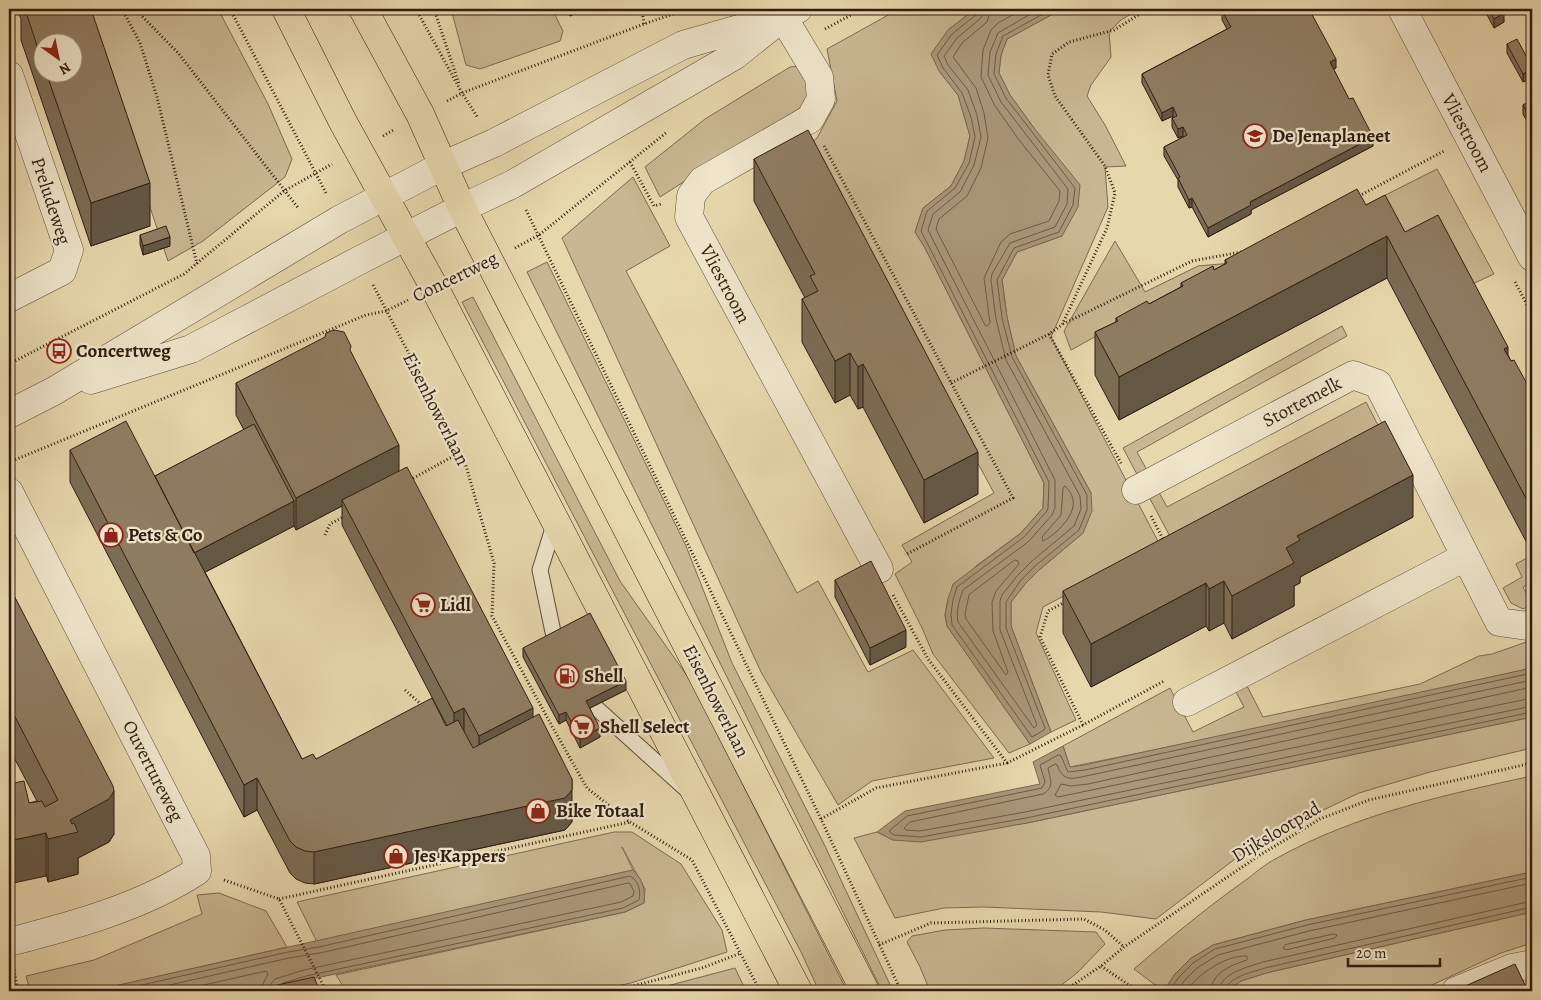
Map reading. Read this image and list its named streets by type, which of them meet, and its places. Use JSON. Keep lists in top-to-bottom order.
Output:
{
  "streets": {
    "main road": ["Eisenhowerlaan"],
    "street": [
      "Vliestroom",
      "Preludeweg",
      "Stortemelk",
      "Ouvertureweg"
    ],
    "path": ["Concertweg", "Dijkslootpad"]
  },
  "crossings": [
    ["Concertweg", "Eisenhowerlaan"]
  ],
  "places": {
    "school or university": ["De Jenaplaneet"],
    "bus stop": ["Concertweg"],
    "shop": ["Pets & Co", "Bike Totaal", "Jes Kappers"],
    "supermarket": ["Lidl", "Shell Select"],
    "fuel station": ["Shell"]
  },
  "scale_bar": "20 m",
  "north": "bottom right"
}
